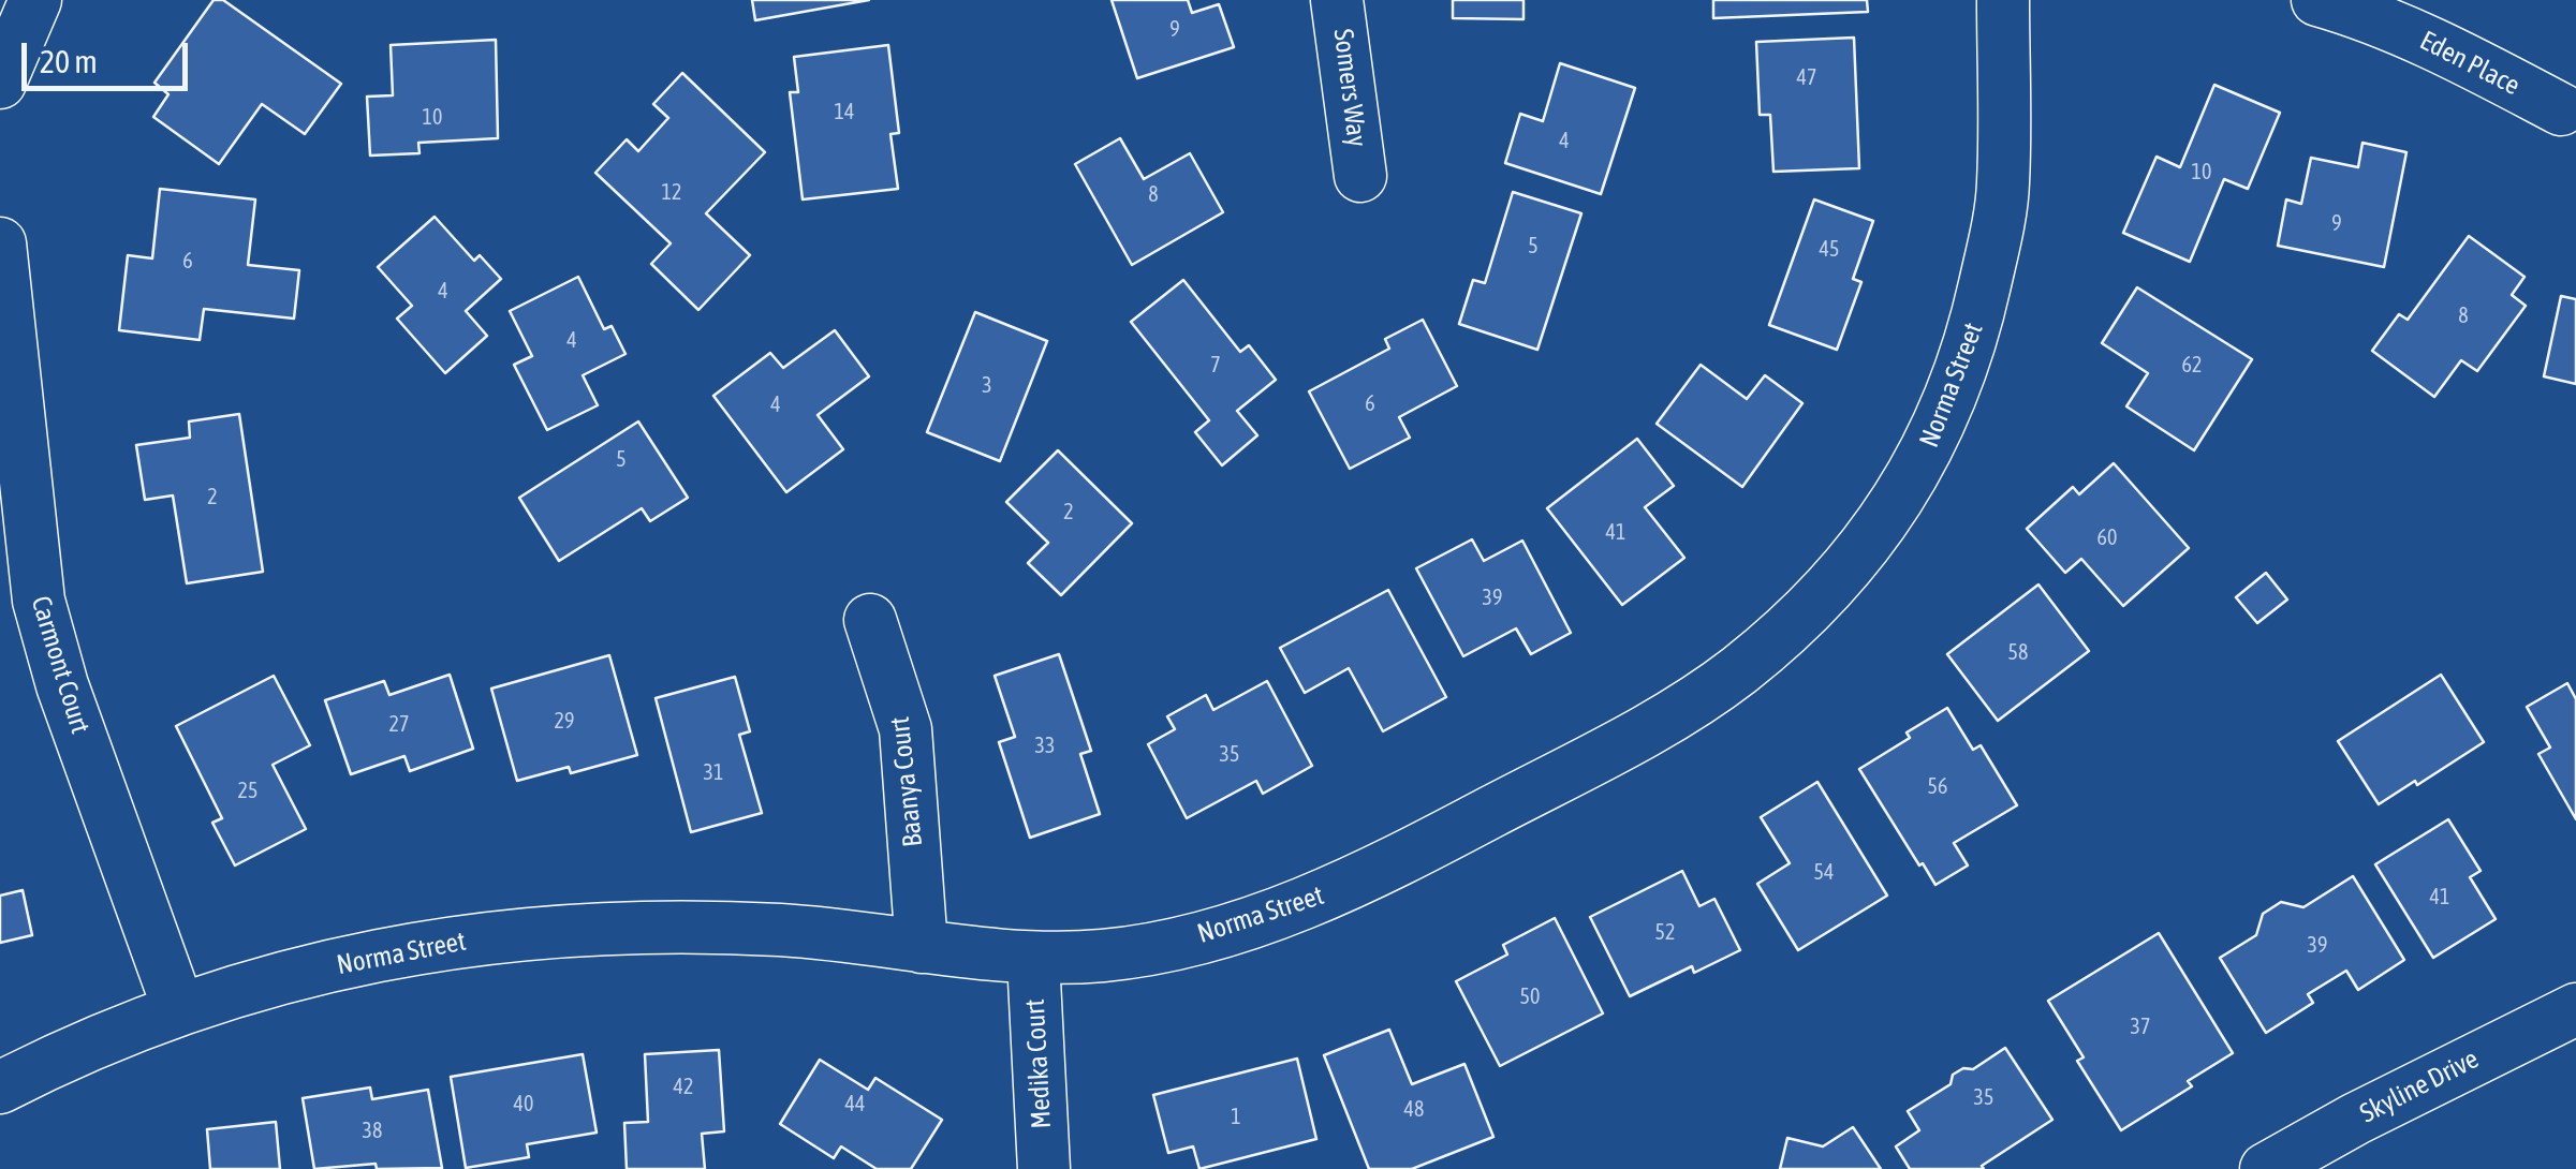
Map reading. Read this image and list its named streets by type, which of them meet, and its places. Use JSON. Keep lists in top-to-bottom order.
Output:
{
  "streets": {
    "street": [
      "Eden Place",
      "Somers Way",
      "Norma Street",
      "Carmont Court",
      "Baanya Court",
      "Medika Court",
      "Skyline Drive"
    ]
  },
  "crossings": [
    ["Norma Street", "Carmont Court"],
    ["Norma Street", "Baanya Court"],
    ["Norma Street", "Medika Court"]
  ],
  "house_numbers": [
    "9",
    "47",
    "14",
    "10",
    "4",
    "10",
    "12",
    "8",
    "9",
    "5",
    "45",
    "6",
    "4",
    "8",
    "4",
    "7",
    "62",
    "3",
    "6",
    "4",
    "5",
    "2",
    "2",
    "41",
    "60",
    "39",
    "58",
    "29",
    "27",
    "33",
    "35",
    "31",
    "56",
    "25",
    "54",
    "41",
    "52",
    "39",
    "50",
    "37",
    "42",
    "35",
    "40",
    "44",
    "48",
    "1",
    "38"
  ],
  "scale_bar": "20 m"
}
